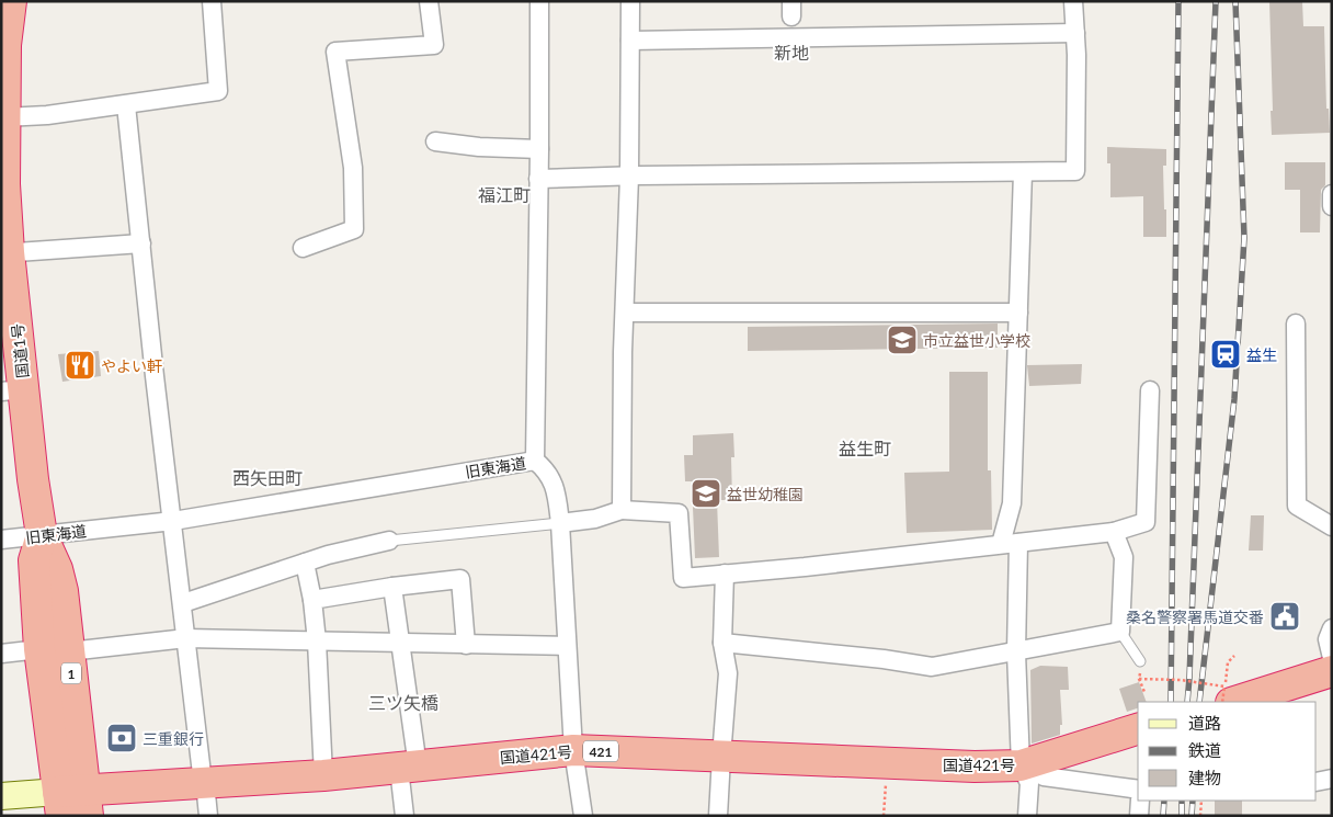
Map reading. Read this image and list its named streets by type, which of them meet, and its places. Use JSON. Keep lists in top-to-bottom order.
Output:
{
  "streets": {
    "highway": [
      "国道1号",
      "1",
      "421",
      "国道421号"
    ],
    "street": ["旧東海道"]
  },
  "crossings": [
    ["国道1号", "旧東海道"],
    ["国道1号", "国道421号"]
  ],
  "districts": [
    "新地",
    "福江町",
    "益生町",
    "西矢田町",
    "三ツ矢橋"
  ],
  "places": {
    "school or university": ["市立益世小学校", "益世幼稚園"],
    "station": ["益生"],
    "restaurant": ["やよい軒"],
    "public building": ["桑名警察署馬道交番"],
    "bank": ["三重銀行"]
  },
  "legend": ["道路", "鉄道", "建物"]
}
